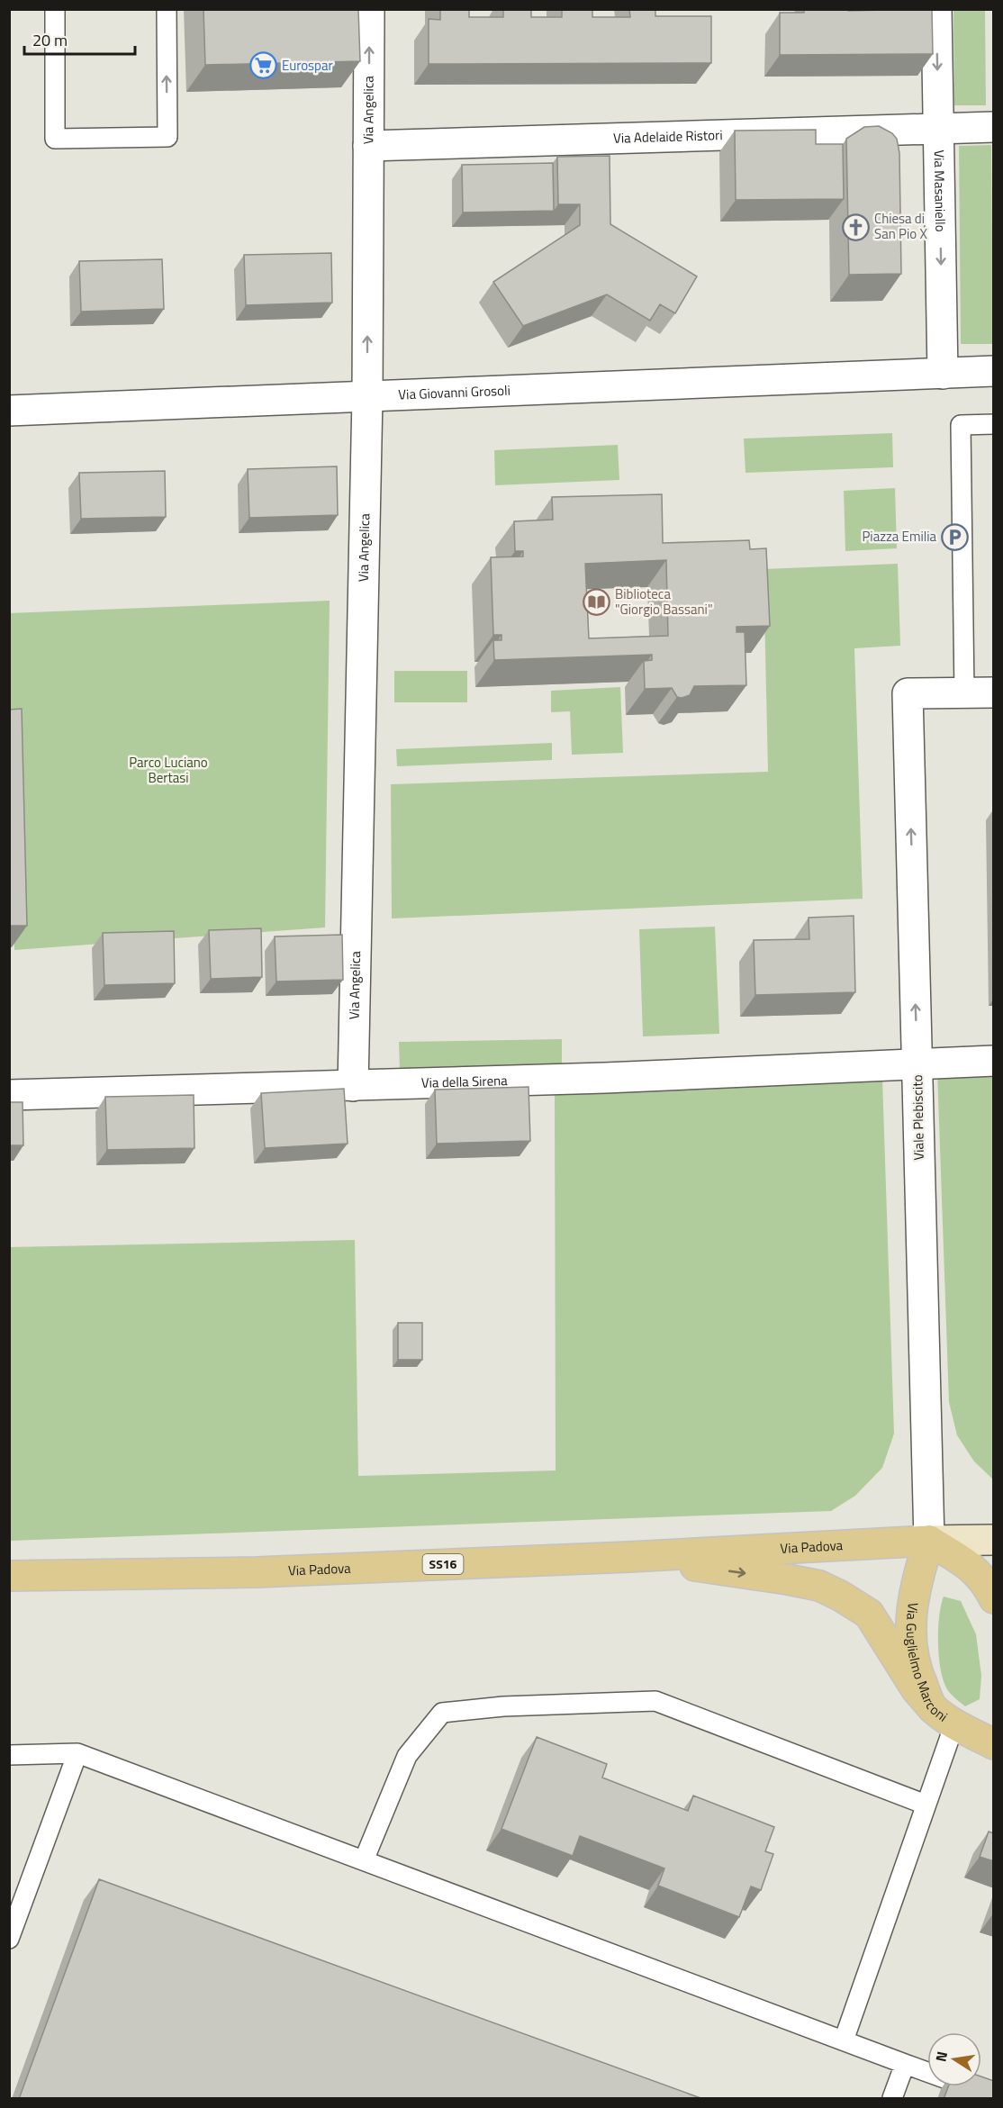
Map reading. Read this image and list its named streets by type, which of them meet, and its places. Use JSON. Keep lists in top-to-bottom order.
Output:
{
  "streets": {
    "main road": ["Via Padova", "SS16", "Via Guglielmo Marconi"],
    "street": [
      "Via Angelica",
      "Via Adelaide Ristori",
      "Via Masaniello",
      "Via Giovanni Grosoli",
      "Via della Sirena",
      "Viale Plebiscito"
    ]
  },
  "crossings": [
    ["Via Angelica", "Via Adelaide Ristori"],
    ["Via Angelica", "Via Giovanni Grosoli"],
    ["Via Angelica", "Via della Sirena"],
    ["Via Adelaide Ristori", "Via Masaniello"],
    ["Via Masaniello", "Via Giovanni Grosoli"],
    ["Via della Sirena", "Viale Plebiscito"],
    ["Viale Plebiscito", "Via Padova"],
    ["Viale Plebiscito", "Via Guglielmo Marconi"],
    ["Via Padova", "Via Guglielmo Marconi"]
  ],
  "one_way": ["Via Angelica", "Via Masaniello", "Viale Plebiscito"],
  "parks": ["Parco Luciano Bertasi"],
  "places": {
    "supermarket": ["Eurospar"],
    "church": ["Chiesa di San Pio X"],
    "parking": ["Piazza Emilia"],
    "library": ["Biblioteca \"Giorgio Bassani\""]
  },
  "scale_bar": "20 m",
  "north": "left"
}
